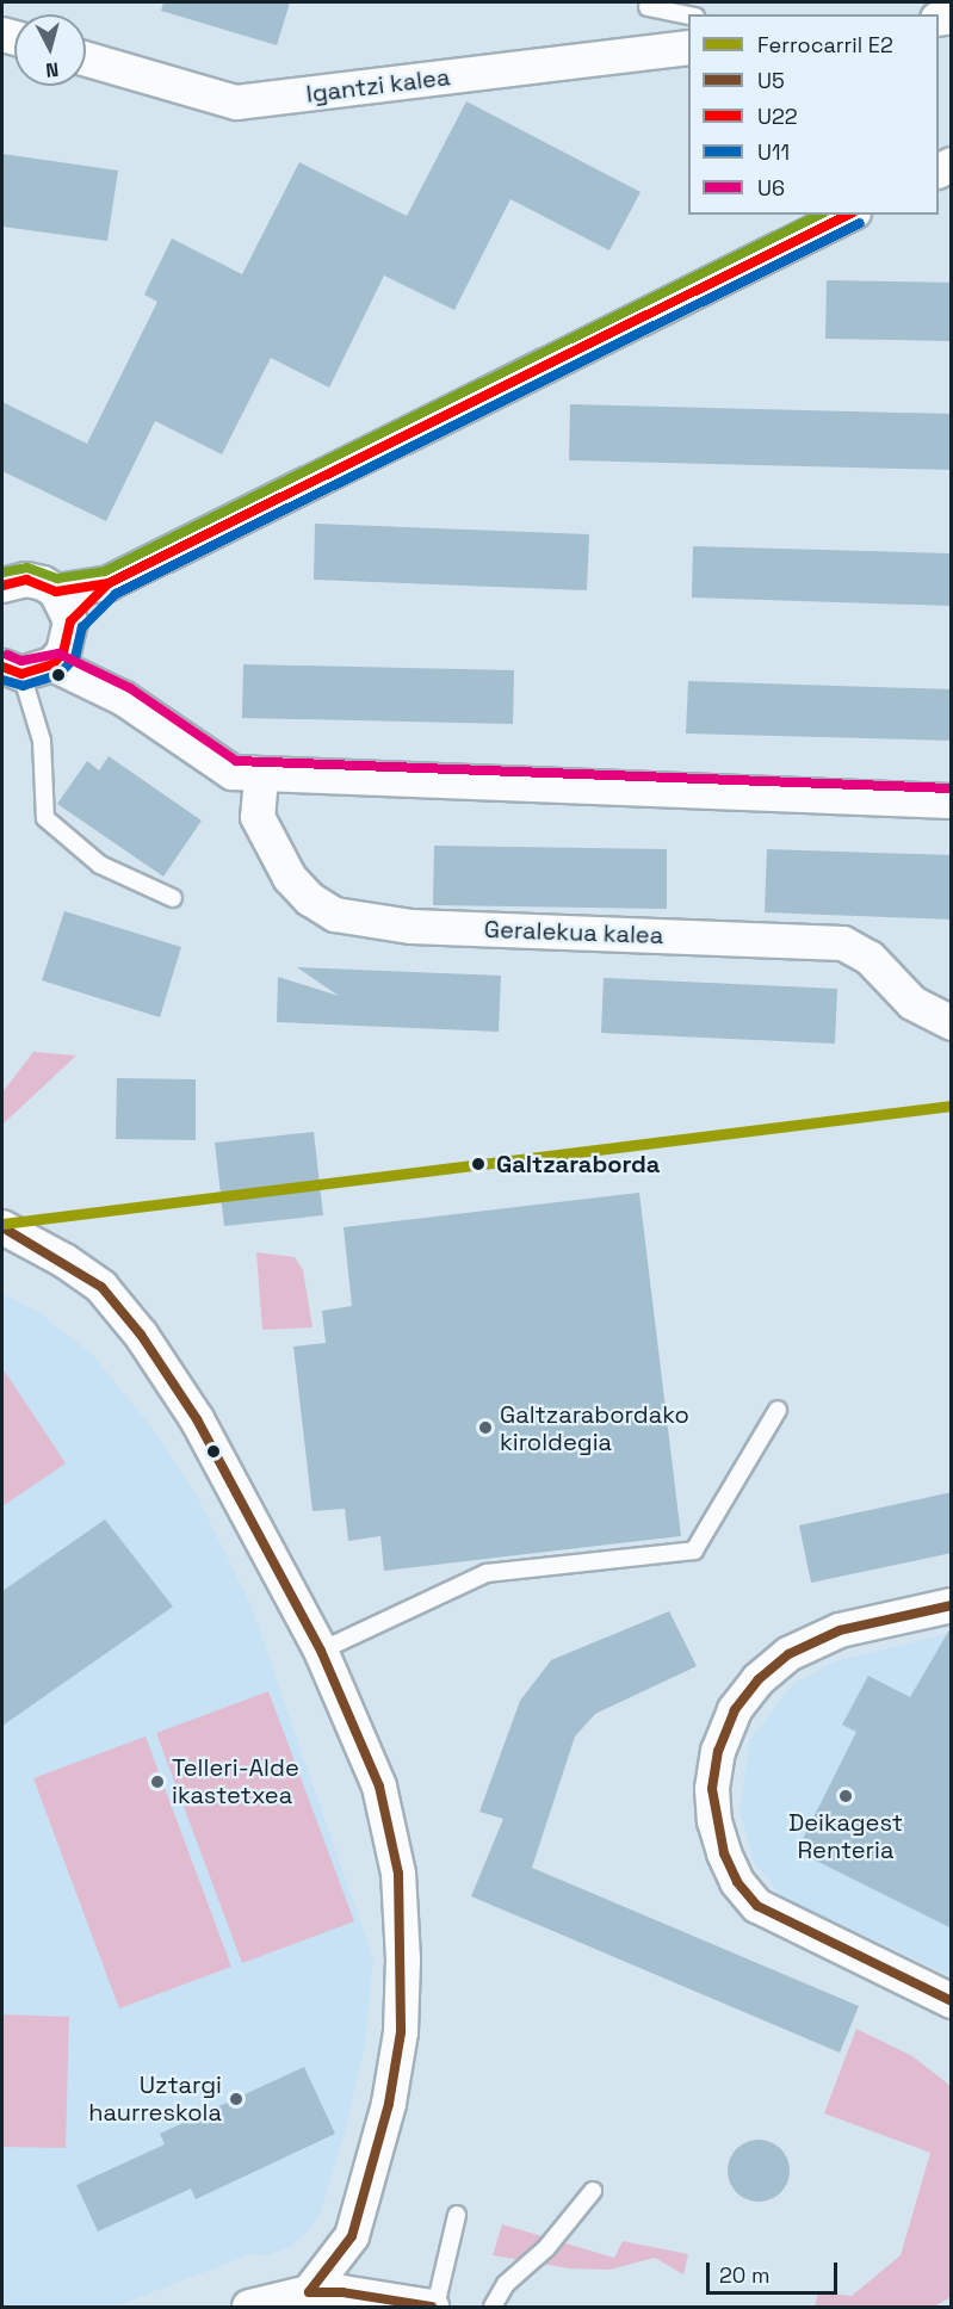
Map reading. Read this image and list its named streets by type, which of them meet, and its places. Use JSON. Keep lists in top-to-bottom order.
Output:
{
  "streets": {
    "street": ["Igantzi kalea", "Geralekua kalea"]
  },
  "places": [
    "Galtzaraborda",
    "Galtzarabordako kiroldegia",
    "Telleri-Alde ikastetxea",
    "Deikagest Renteria",
    "Uztargi haurreskola"
  ],
  "lines": [
    "transit line U22",
    "transit line U11",
    "transit line U6",
    "rail line E2",
    "transit line U5"
  ],
  "legend": [
    "Ferrocarril E2",
    "U5",
    "U22",
    "U11",
    "U6"
  ],
  "scale_bar": "20 m",
  "north": "bottom"
}
